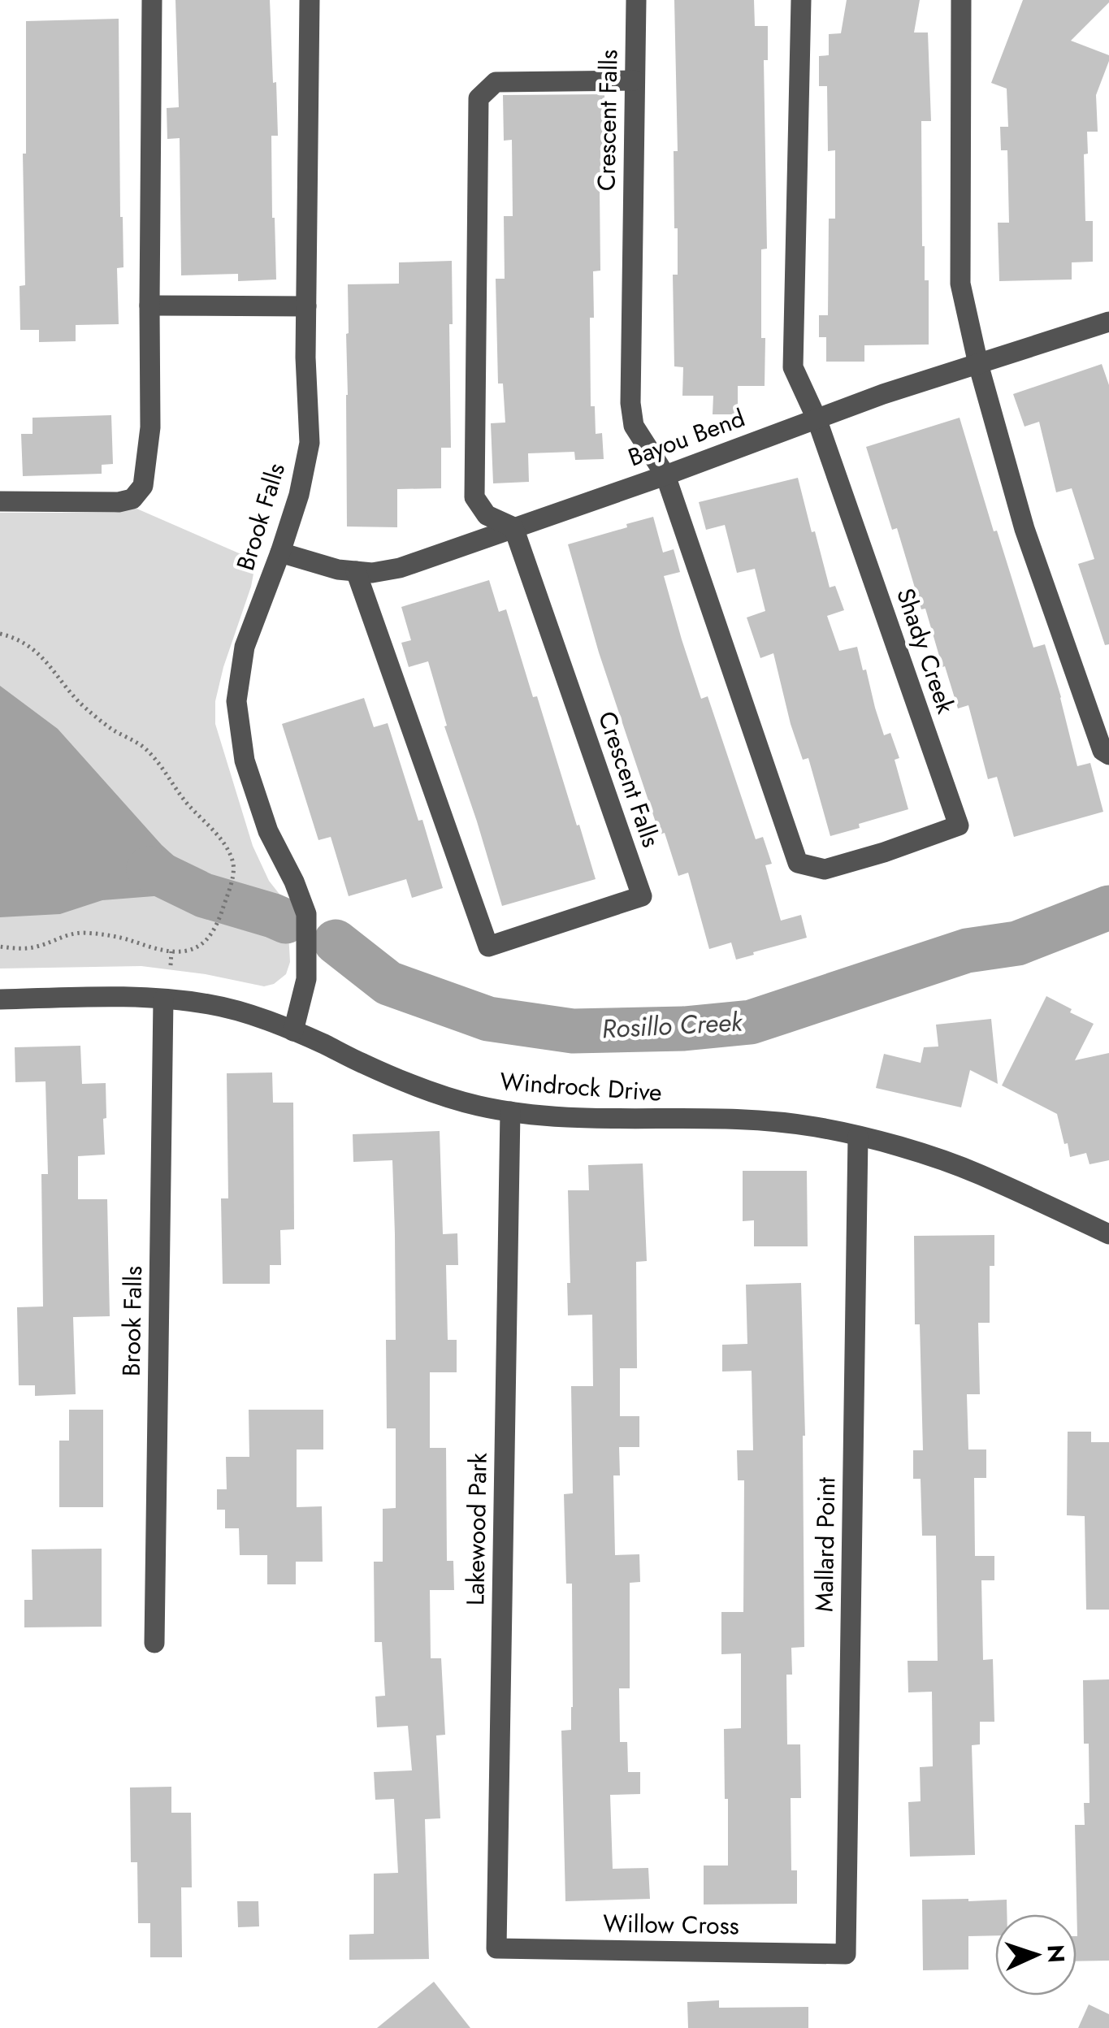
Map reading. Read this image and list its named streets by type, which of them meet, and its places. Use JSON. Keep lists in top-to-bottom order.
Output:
{
  "streets": {
    "street": [
      "Crescent Falls",
      "Bayou Bend",
      "Brook Falls",
      "Shady Creek",
      "Windrock Drive",
      "Lakewood Park",
      "Mallard Point",
      "Willow Cross"
    ]
  },
  "crossings": [
    ["Crescent Falls", "Bayou Bend"],
    ["Crescent Falls", "Shady Creek"],
    ["Bayou Bend", "Brook Falls"],
    ["Bayou Bend", "Shady Creek"],
    ["Brook Falls", "Windrock Drive"],
    ["Windrock Drive", "Lakewood Park"],
    ["Windrock Drive", "Mallard Point"],
    ["Lakewood Park", "Willow Cross"],
    ["Mallard Point", "Willow Cross"]
  ],
  "water": ["Rosillo Creek"],
  "north": "right"
}
